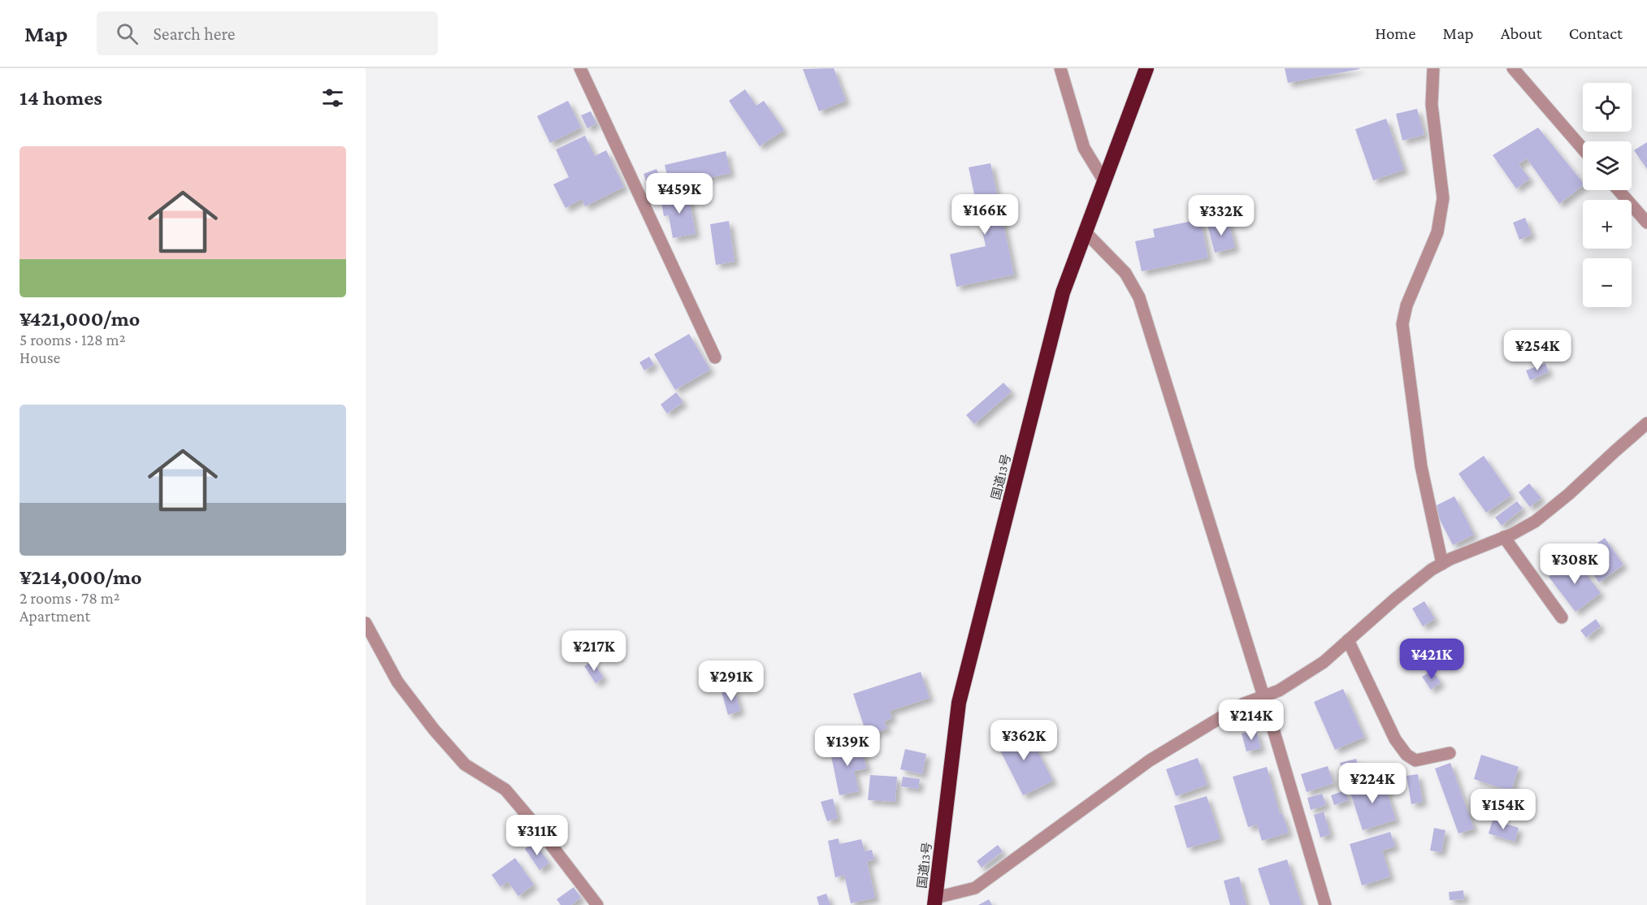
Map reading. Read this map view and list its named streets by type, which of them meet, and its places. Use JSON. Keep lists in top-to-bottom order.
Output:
{
  "streets": {
    "highway": ["国道13号"]
  },
  "page": {
    "header": "Map",
    "search": "Search here",
    "nav": [
      "Home",
      "Map",
      "About",
      "Contact"
    ],
    "heading": "14 homes",
    "map_buttons": ["+", "−"],
    "list": [
      {
        "name": "¥421,000/mo",
        "note": "5 rooms · 128 m² · House"
      },
      {
        "name": "¥214,000/mo",
        "note": "2 rooms · 78 m² · Apartment"
      }
    ],
    "price": [
      "¥459K",
      "¥166K",
      "¥332K",
      "¥254K",
      "¥308K",
      "¥217K",
      "¥421K",
      "¥291K",
      "¥214K",
      "¥362K",
      "¥139K",
      "¥224K",
      "¥154K",
      "¥311K"
    ]
  }
}
